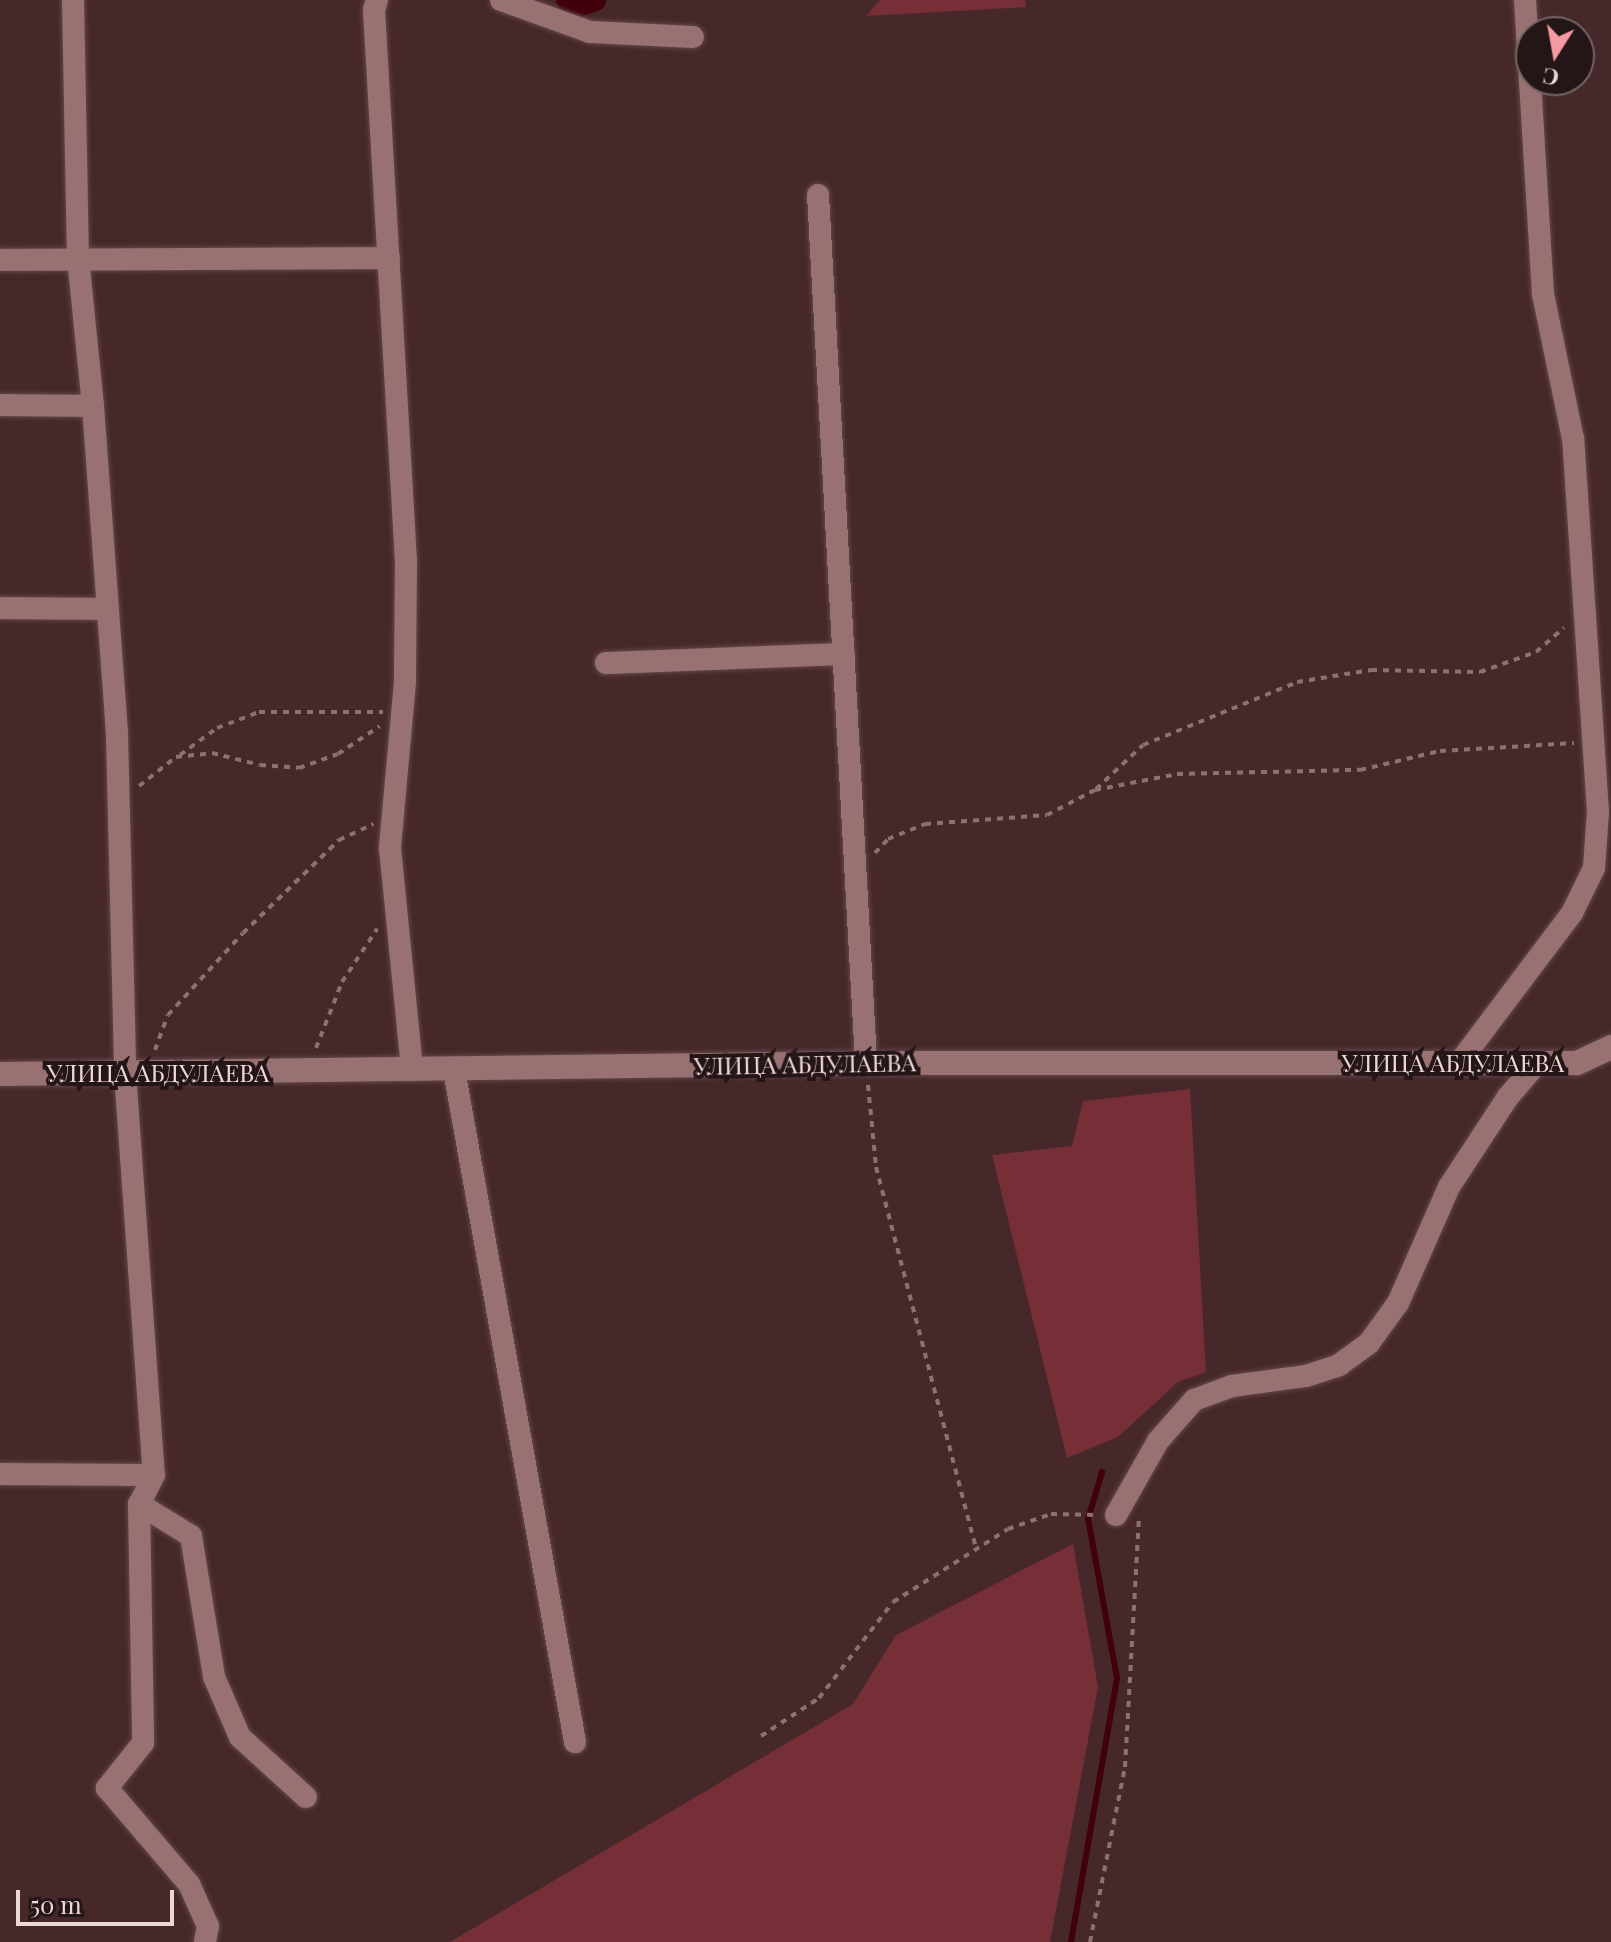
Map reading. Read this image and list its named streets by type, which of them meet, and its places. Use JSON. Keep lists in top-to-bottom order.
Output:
{
  "streets": {
    "main road": ["УЛИЦА АБДУЛАЕВА"]
  },
  "scale_bar": "50 m",
  "north": "bottom"
}
